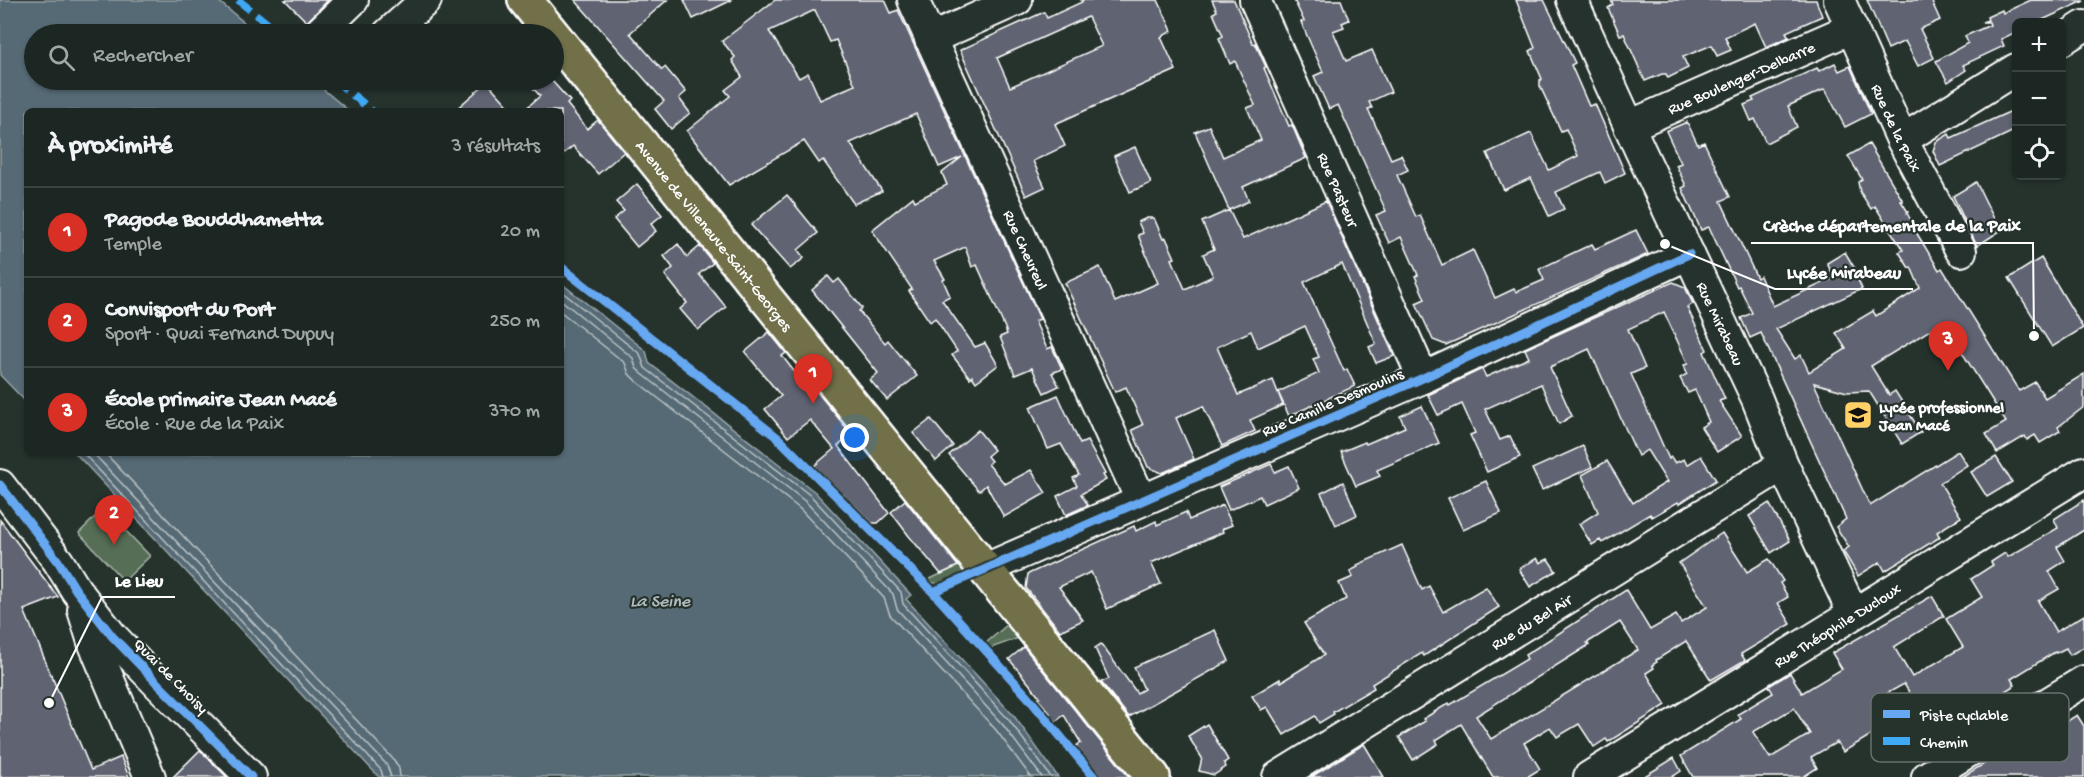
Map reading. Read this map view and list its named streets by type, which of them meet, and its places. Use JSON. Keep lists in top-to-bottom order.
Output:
{
  "streets": {
    "main road": ["Avenue de Villeneuve-Saint-Georges"],
    "street": [
      "Rue Boulenger-Delbarre",
      "Rue de la Paix",
      "Rue Pasteur",
      "Rue Chevreul",
      "Rue Mirabeau",
      "Rue Camille Desmoulins",
      "Rue du Bel Air",
      "Rue Théophile Ducloux",
      "Quai de Choisy"
    ]
  },
  "crossings": [
    ["Rue Boulenger-Delbarre", "Rue de la Paix"],
    ["Rue Boulenger-Delbarre", "Rue Mirabeau"],
    ["Rue Pasteur", "Rue Camille Desmoulins"],
    ["Avenue de Villeneuve-Saint-Georges", "Rue Camille Desmoulins"],
    ["Rue Chevreul", "Rue Camille Desmoulins"],
    ["Rue Mirabeau", "Rue Camille Desmoulins"],
    ["Rue Mirabeau", "Rue du Bel Air"],
    ["Rue Mirabeau", "Rue Théophile Ducloux"]
  ],
  "water": ["La Seine"],
  "places": {
    "other": ["Lycée Mirabeau", "Crèche départementale de la Paix", "Le Lieu"],
    "school or university": ["Lycée professionnel Jean Macé"]
  },
  "legend": ["Piste cyclable", "Chemin"],
  "page": {
    "map_buttons": ["+", "−"],
    "search": "Rechercher",
    "heading": ["À proximité", "3 résultats"],
    "list": [
      {
        "mark": "1",
        "name": "Pagode Bouddhametta",
        "note": "Temple",
        "value": "20 m"
      },
      {
        "mark": "2",
        "name": "Convisport du Port",
        "note": "Sport · Quai Fernand Dupuy",
        "value": "250 m"
      },
      {
        "mark": "3",
        "name": "École primaire Jean Macé",
        "note": "École · Rue de la Paix",
        "value": "370 m"
      }
    ],
    "pins": ["3", "1", "2"]
  }
}
